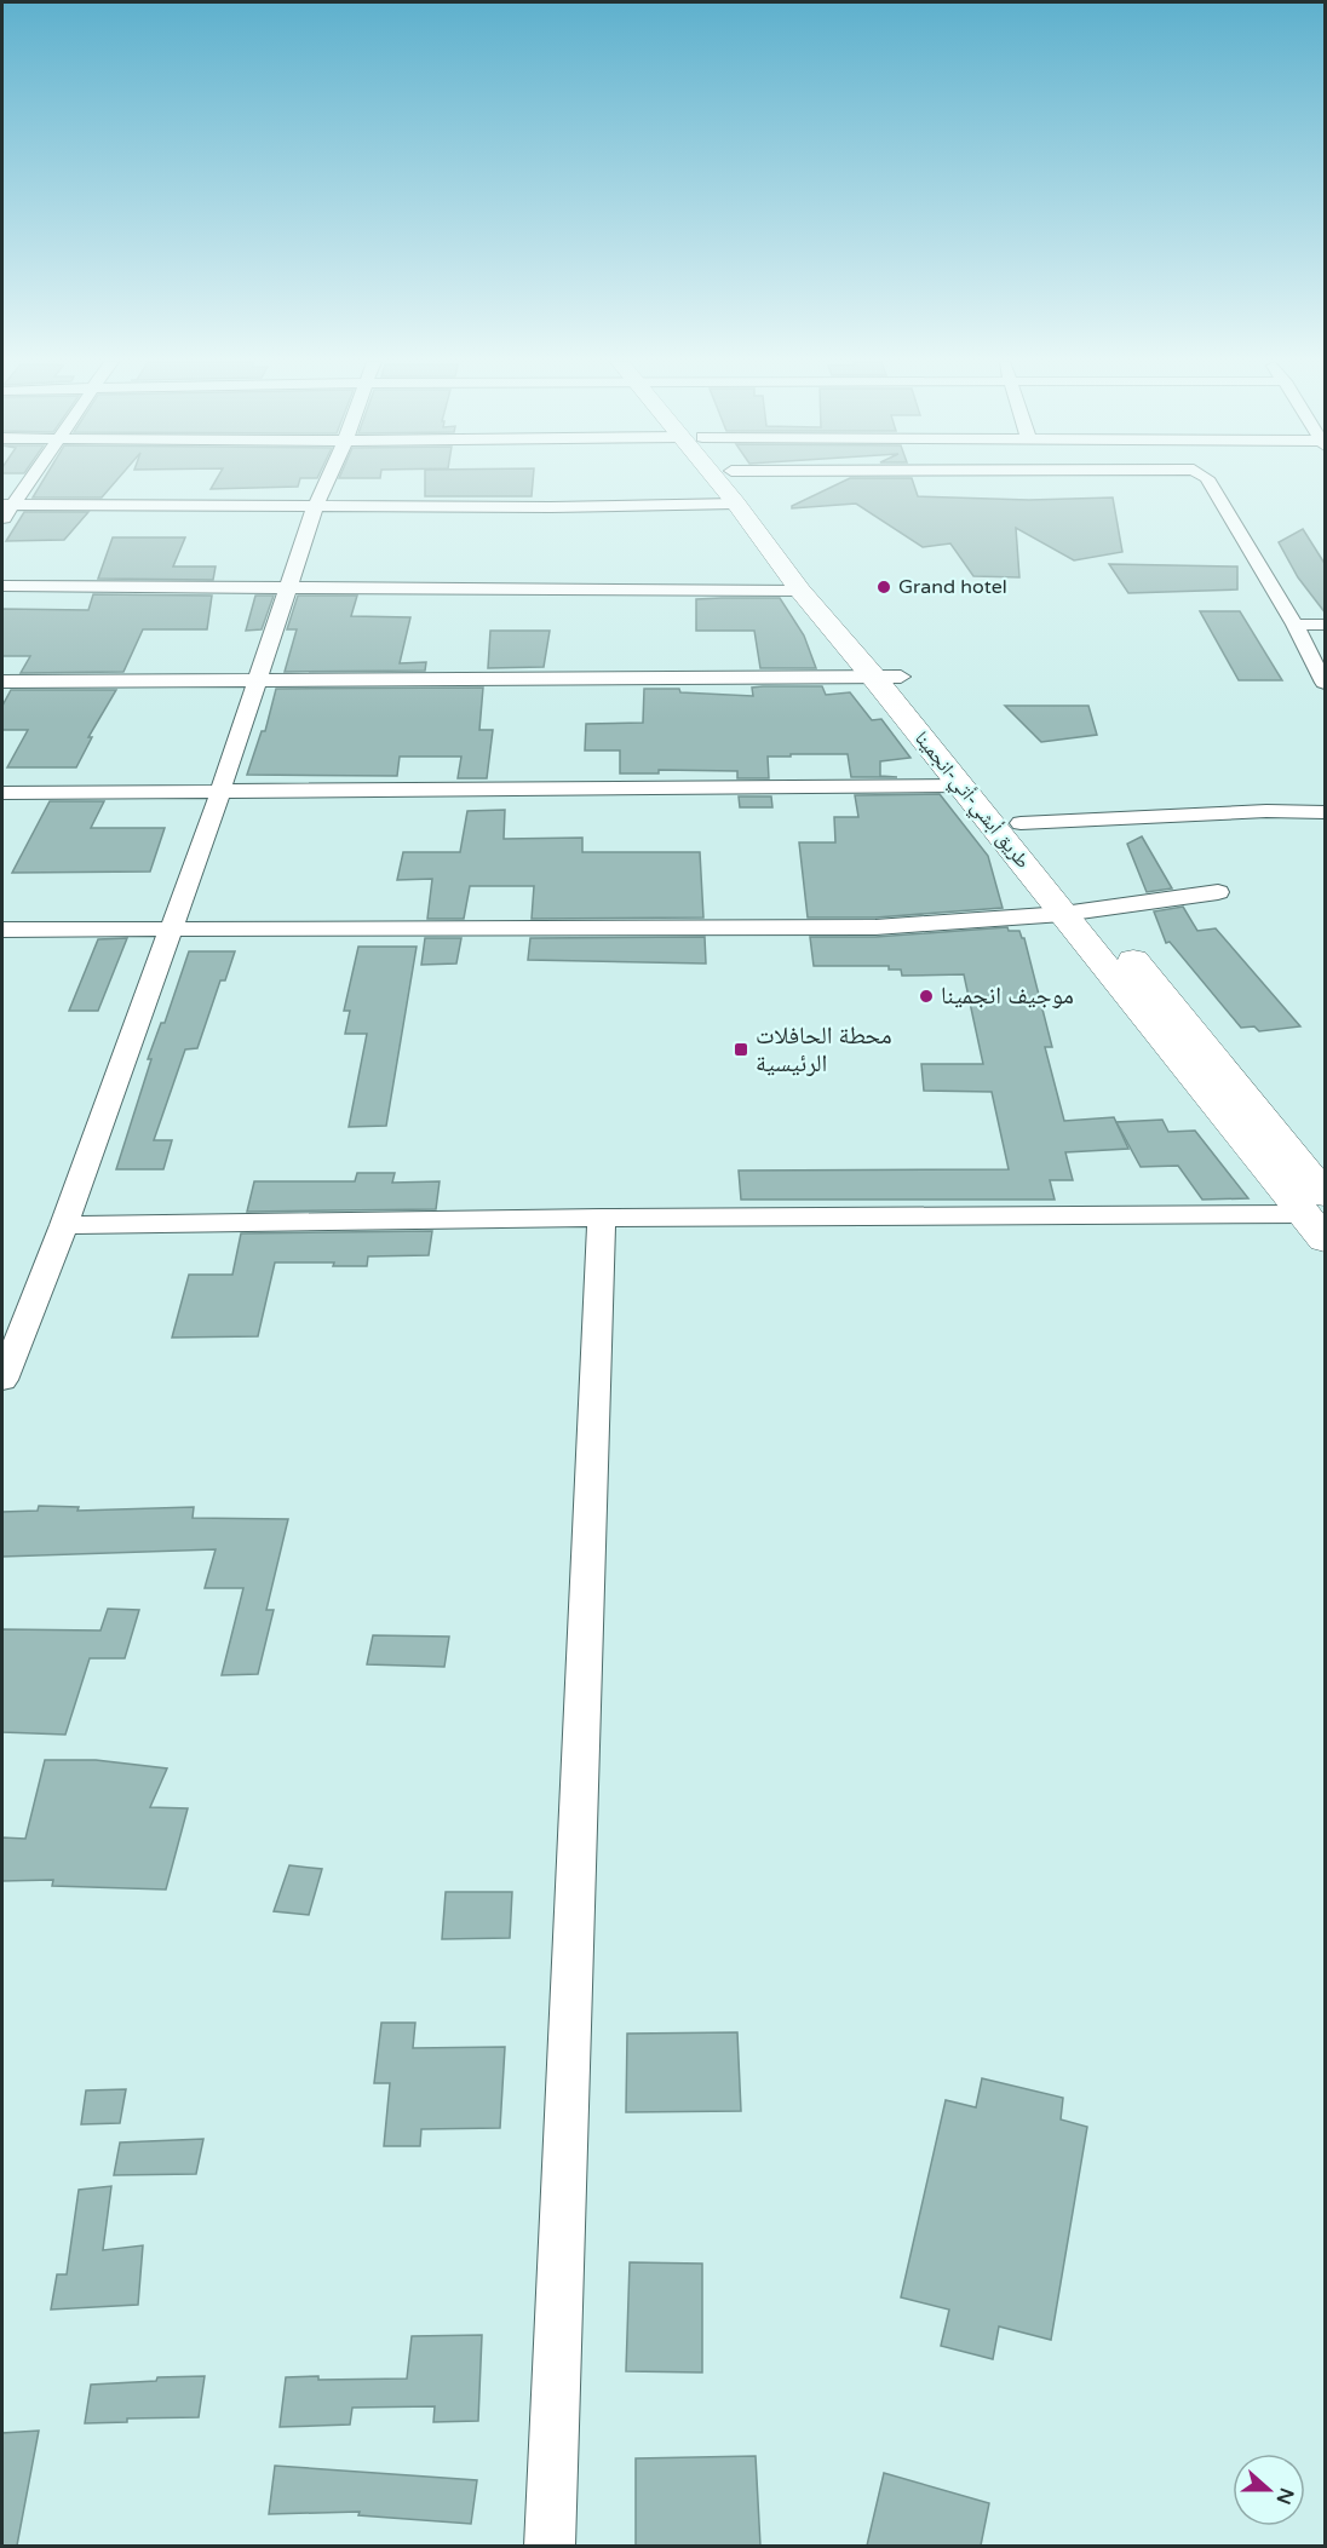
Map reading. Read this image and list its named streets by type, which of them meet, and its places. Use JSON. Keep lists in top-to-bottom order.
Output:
{
  "streets": {
    "highway": ["طريق أبشي-أتي-انجمينا"]
  },
  "places": {
    "other": ["Grand hotel", "موجيف انجمينا"],
    "transit": ["محطة الحافلات الرئيسية"]
  },
  "north": "right"
}
